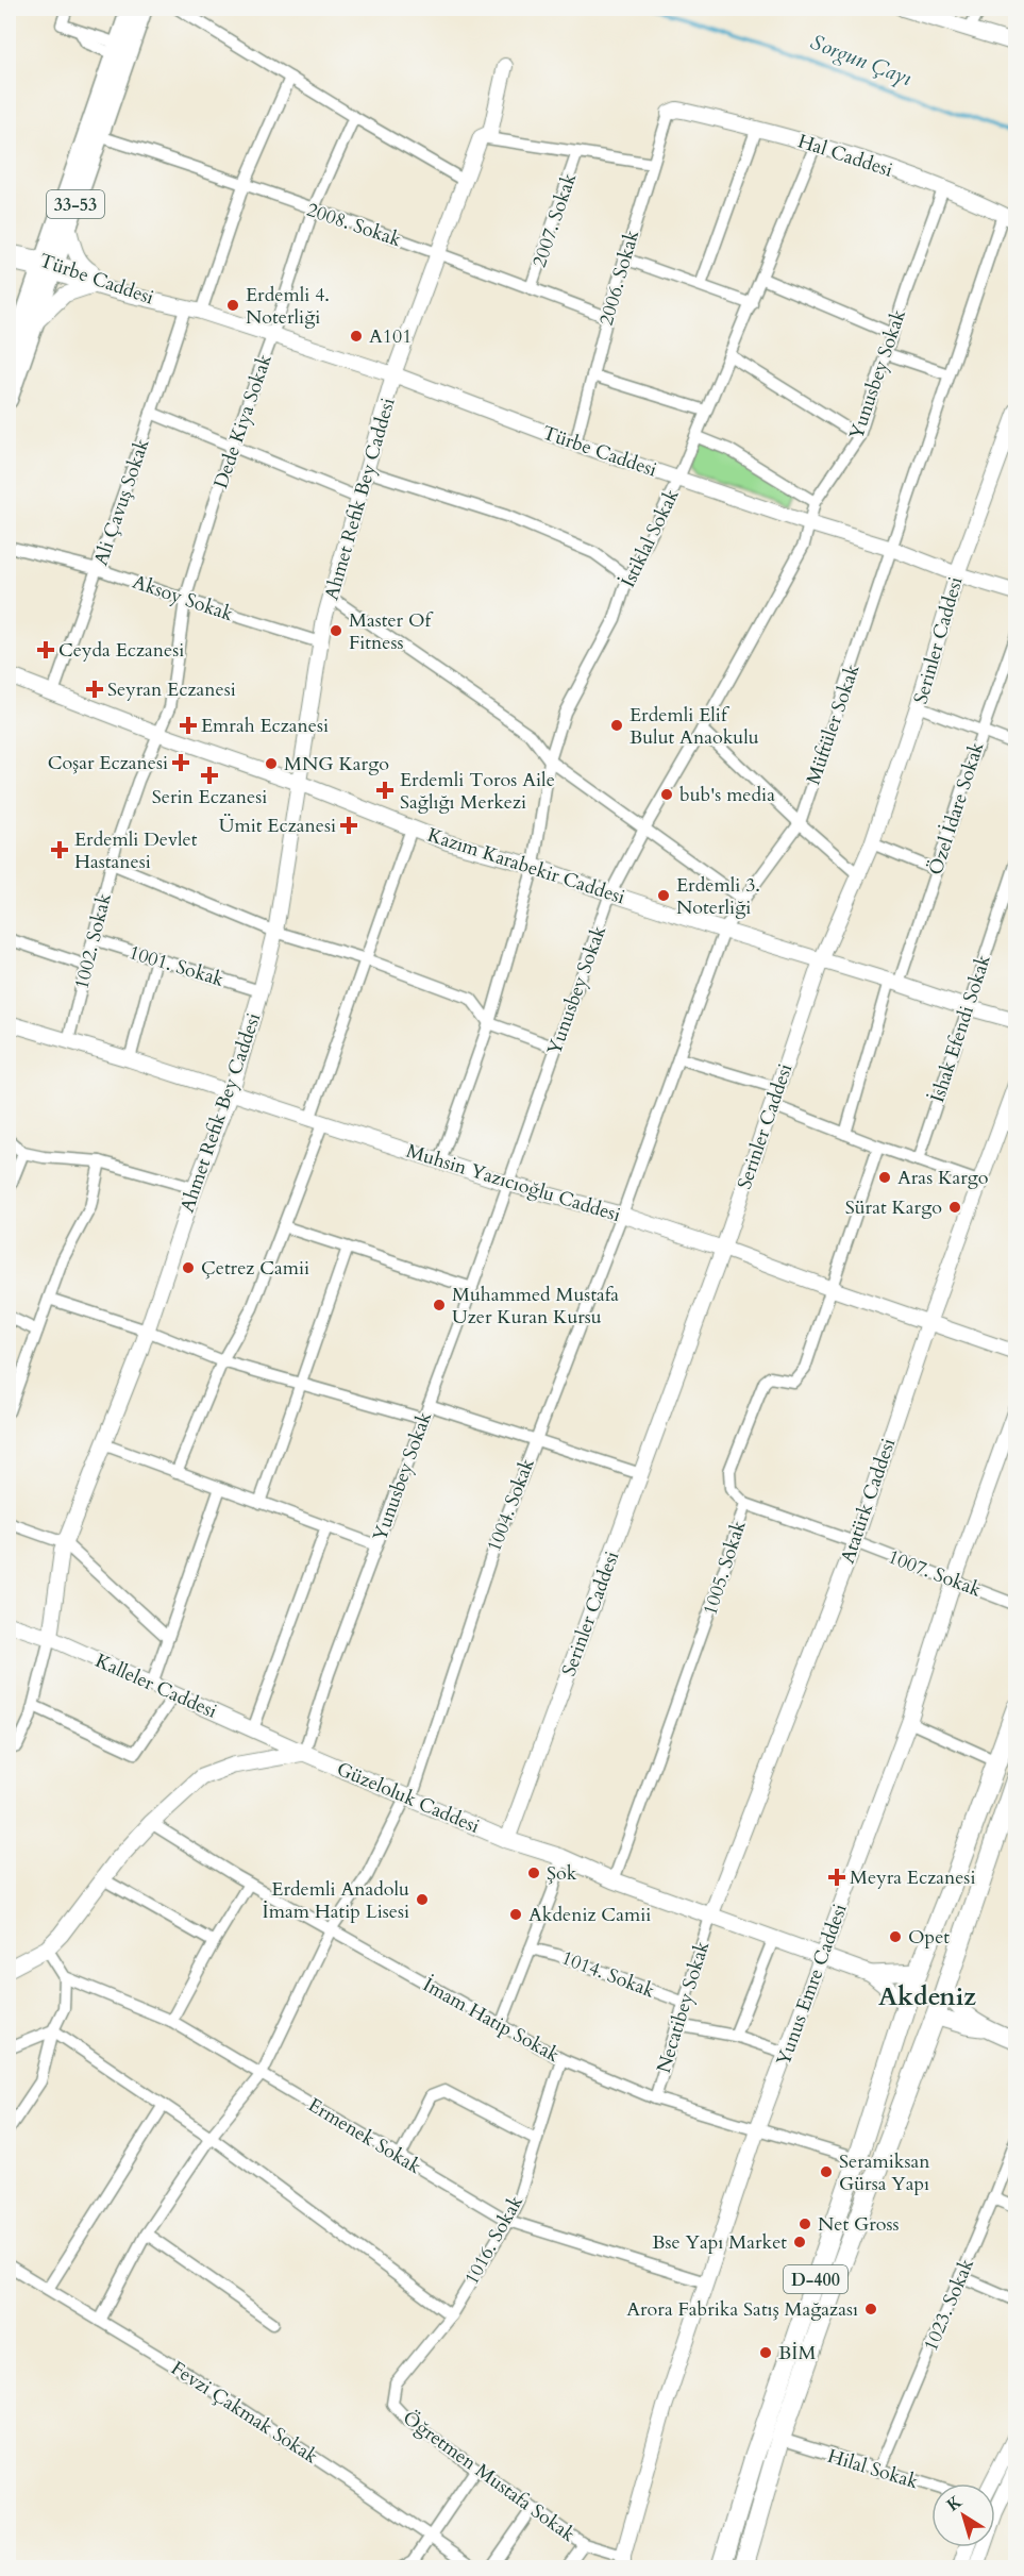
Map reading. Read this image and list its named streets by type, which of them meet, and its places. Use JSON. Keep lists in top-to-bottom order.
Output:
{
  "streets": {
    "highway": ["D-400"],
    "main road": ["33-53", "Güzeloluk Caddesi"],
    "street": [
      "Hal Caddesi",
      "2007. Sokak",
      "2008. Sokak",
      "2006. Sokak",
      "Türbe Caddesi",
      "Yunusbey Sokak",
      "Dede Kiya Sokak",
      "Ahmet Refik Bey Caddesi",
      "Ali Çavuş Sokak",
      "İstiklal Sokak",
      "Aksoy Sokak",
      "Serinler Caddesi",
      "Müftüler Sokak",
      "Özel İdare Sokak",
      "Kazım Karabekir Caddesi",
      "1002. Sokak",
      "1001. Sokak",
      "İshak Efendi Sokak",
      "Muhsin Yazıcıoğlu Caddesi",
      "Atatürk Caddesi",
      "1004. Sokak",
      "1005. Sokak",
      "1007. Sokak",
      "Kalleler Caddesi",
      "1014. Sokak",
      "Yunus Emre Caddesi",
      "Necatibey Sokak",
      "İmam Hatip Sokak",
      "Ermenek Sokak",
      "1016. Sokak",
      "1023. Sokak",
      "Fevzi Çakmak Sokak",
      "Hilal Sokak",
      "Öğretmen Mustafa Sokak"
    ]
  },
  "crossings": [
    ["Hal Caddesi", "2006. Sokak"],
    ["Hal Caddesi", "Yunusbey Sokak"],
    ["Hal Caddesi", "İstiklal Sokak"],
    ["Hal Caddesi", "Müftüler Sokak"],
    ["33-53", "2008. Sokak"],
    ["33-53", "Türbe Caddesi"],
    ["2007. Sokak", "2008. Sokak"],
    ["2008. Sokak", "2006. Sokak"],
    ["2008. Sokak", "Dede Kiya Sokak"],
    ["2008. Sokak", "Ahmet Refik Bey Caddesi"],
    ["2006. Sokak", "Türbe Caddesi"],
    ["Türbe Caddesi", "Yunusbey Sokak"],
    ["Türbe Caddesi", "Dede Kiya Sokak"],
    ["Türbe Caddesi", "Ahmet Refik Bey Caddesi"],
    ["Türbe Caddesi", "Ali Çavuş Sokak"],
    ["Türbe Caddesi", "İstiklal Sokak"],
    ["Türbe Caddesi", "Serinler Caddesi"],
    ["Türbe Caddesi", "Müftüler Sokak"],
    ["Yunusbey Sokak", "Kazım Karabekir Caddesi"],
    ["Yunusbey Sokak", "Muhsin Yazıcıoğlu Caddesi"],
    ["Yunusbey Sokak", "Kalleler Caddesi"],
    ["Yunusbey Sokak", "Güzeloluk Caddesi"],
    ["Dede Kiya Sokak", "Aksoy Sokak"],
    ["Dede Kiya Sokak", "Kazım Karabekir Caddesi"],
    ["Dede Kiya Sokak", "1002. Sokak"],
    ["Ahmet Refik Bey Caddesi", "Aksoy Sokak"],
    ["Ahmet Refik Bey Caddesi", "Kazım Karabekir Caddesi"],
    ["Ahmet Refik Bey Caddesi", "1001. Sokak"],
    ["Ahmet Refik Bey Caddesi", "Muhsin Yazıcıoğlu Caddesi"],
    ["Ahmet Refik Bey Caddesi", "Kalleler Caddesi"],
    ["Ali Çavuş Sokak", "Aksoy Sokak"],
    ["Ali Çavuş Sokak", "Kazım Karabekir Caddesi"],
    ["İstiklal Sokak", "Kazım Karabekir Caddesi"],
    ["İstiklal Sokak", "Muhsin Yazıcıoğlu Caddesi"],
    ["Serinler Caddesi", "Kazım Karabekir Caddesi"],
    ["Serinler Caddesi", "Muhsin Yazıcıoğlu Caddesi"],
    ["Serinler Caddesi", "Güzeloluk Caddesi"],
    ["Müftüler Sokak", "Kazım Karabekir Caddesi"],
    ["Müftüler Sokak", "Muhsin Yazıcıoğlu Caddesi"],
    ["Müftüler Sokak", "1004. Sokak"],
    ["Özel İdare Sokak", "Kazım Karabekir Caddesi"],
    ["Kazım Karabekir Caddesi", "1002. Sokak"],
    ["Kazım Karabekir Caddesi", "İshak Efendi Sokak"],
    ["1002. Sokak", "1001. Sokak"],
    ["1002. Sokak", "Muhsin Yazıcıoğlu Caddesi"],
    ["Muhsin Yazıcıoğlu Caddesi", "Atatürk Caddesi"],
    ["Muhsin Yazıcıoğlu Caddesi", "1004. Sokak"],
    ["Muhsin Yazıcıoğlu Caddesi", "1005. Sokak"],
    ["Atatürk Caddesi", "1007. Sokak"],
    ["Atatürk Caddesi", "Güzeloluk Caddesi"],
    ["Atatürk Caddesi", "Necatibey Sokak"],
    ["1004. Sokak", "Güzeloluk Caddesi"],
    ["1004. Sokak", "İmam Hatip Sokak"],
    ["1004. Sokak", "Ermenek Sokak"],
    ["1004. Sokak", "Fevzi Çakmak Sokak"],
    ["1005. Sokak", "1007. Sokak"],
    ["1005. Sokak", "Güzeloluk Caddesi"],
    ["1007. Sokak", "Yunus Emre Caddesi"],
    ["Kalleler Caddesi", "Güzeloluk Caddesi"],
    ["Güzeloluk Caddesi", "Yunus Emre Caddesi"],
    ["Güzeloluk Caddesi", "Necatibey Sokak"],
    ["Güzeloluk Caddesi", "D-400"],
    ["1014. Sokak", "Necatibey Sokak"],
    ["Yunus Emre Caddesi", "İmam Hatip Sokak"],
    ["Yunus Emre Caddesi", "Ermenek Sokak"],
    ["Yunus Emre Caddesi", "Öğretmen Mustafa Sokak"],
    ["Necatibey Sokak", "İmam Hatip Sokak"],
    ["İmam Hatip Sokak", "1016. Sokak"],
    ["İmam Hatip Sokak", "D-400"],
    ["Ermenek Sokak", "1016. Sokak"],
    ["1016. Sokak", "Öğretmen Mustafa Sokak"],
    ["D-400", "Hilal Sokak"],
    ["1023. Sokak", "Hilal Sokak"]
  ],
  "districts": ["Akdeniz"],
  "water": ["Sorgun Çayı"],
  "places": {
    "other": [
      "Erdemli 4. Noterliği",
      "A101",
      "Master Of Fitness",
      "Erdemli Elif Bulut Anaokulu",
      "MNG Kargo",
      "bub's media",
      "Erdemli 3. Noterliği",
      "Aras Kargo",
      "Sürat Kargo",
      "Çetrez Camii",
      "Muhammed Mustafa Uzer Kuran Kursu",
      "Şok",
      "Erdemli Anadolu İmam Hatip Lisesi",
      "Akdeniz Camii",
      "Opet",
      "Seramiksan Gürsa Yapı",
      "Net Gross",
      "Bse Yapı Market",
      "Arora Fabrika Satış Mağazası",
      "BİM"
    ],
    "health": [
      "Ceyda Eczanesi",
      "Seyran Eczanesi",
      "Emrah Eczanesi",
      "Coşar Eczanesi",
      "Serin Eczanesi",
      "Erdemli Toros Aile Sağlığı Merkezi",
      "Ümit Eczanesi",
      "Erdemli Devlet Hastanesi",
      "Meyra Eczanesi"
    ]
  },
  "north": "top left"
}
